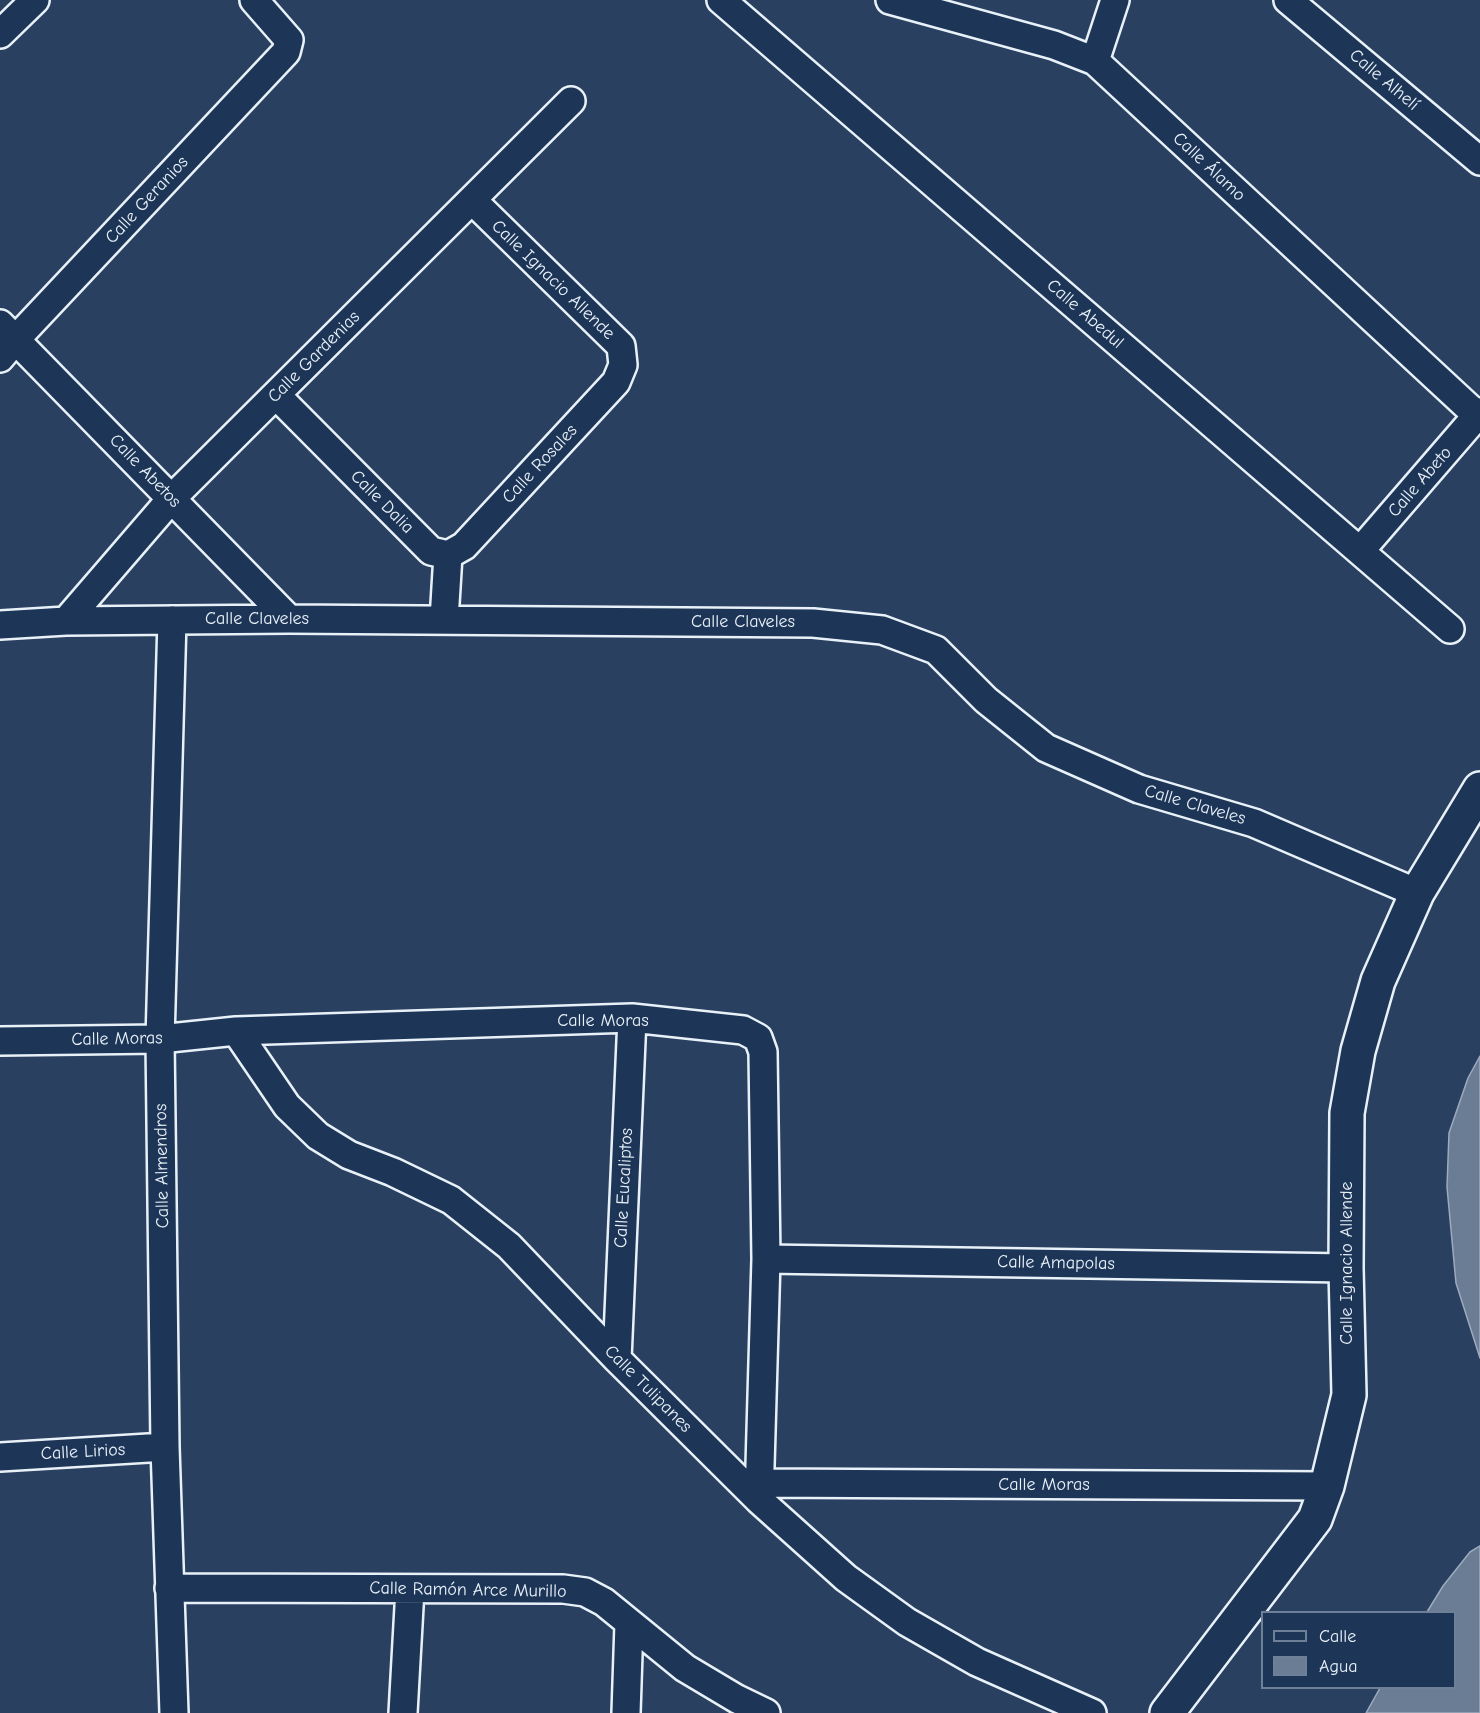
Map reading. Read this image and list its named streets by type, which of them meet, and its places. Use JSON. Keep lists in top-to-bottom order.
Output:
{
  "streets": {
    "street": [
      "Calle Alhelí",
      "Calle Álamo",
      "Calle Geranios",
      "Calle Ignacio Allende",
      "Calle Abedul",
      "Calle Gardenias",
      "Calle Rosales",
      "Calle Abetos",
      "Calle Abeto",
      "Calle Dalia",
      "Calle Claveles",
      "Calle Moras",
      "Calle Almendros",
      "Calle Eucaliptos",
      "Calle Amapolas",
      "Calle Tulipanes",
      "Calle Lirios",
      "Calle Ramón Arce Murillo"
    ]
  },
  "crossings": [
    ["Calle Álamo", "Calle Abeto"],
    ["Calle Geranios", "Calle Abetos"],
    ["Calle Ignacio Allende", "Calle Gardenias"],
    ["Calle Ignacio Allende", "Calle Rosales"],
    ["Calle Ignacio Allende", "Calle Claveles"],
    ["Calle Ignacio Allende", "Calle Moras"],
    ["Calle Ignacio Allende", "Calle Amapolas"],
    ["Calle Abedul", "Calle Abeto"],
    ["Calle Gardenias", "Calle Abetos"],
    ["Calle Gardenias", "Calle Dalia"],
    ["Calle Gardenias", "Calle Claveles"],
    ["Calle Rosales", "Calle Dalia"],
    ["Calle Abetos", "Calle Claveles"],
    ["Calle Claveles", "Calle Almendros"],
    ["Calle Moras", "Calle Almendros"],
    ["Calle Moras", "Calle Eucaliptos"],
    ["Calle Moras", "Calle Amapolas"],
    ["Calle Moras", "Calle Tulipanes"],
    ["Calle Almendros", "Calle Lirios"],
    ["Calle Almendros", "Calle Ramón Arce Murillo"],
    ["Calle Eucaliptos", "Calle Tulipanes"]
  ],
  "legend": ["Calle", "Agua"]
}
